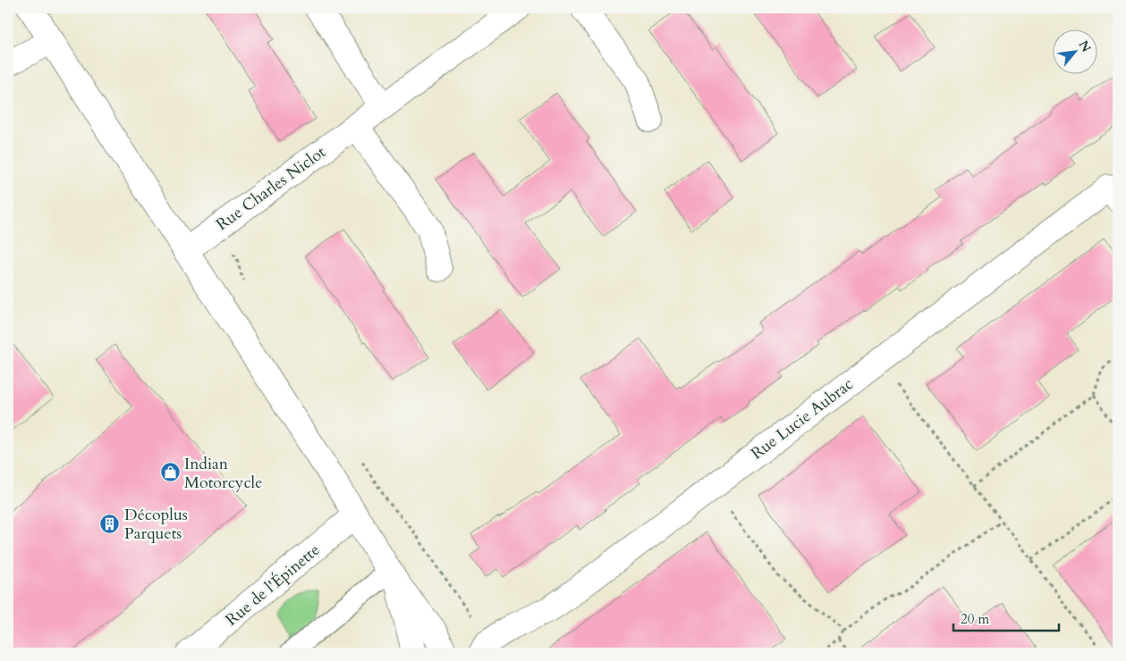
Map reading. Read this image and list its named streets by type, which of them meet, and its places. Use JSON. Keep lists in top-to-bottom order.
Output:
{
  "streets": {
    "street": ["Rue Charles Niclot", "Rue Lucie Aubrac", "Rue de l'Épinette"]
  },
  "places": {
    "shop": ["Indian Motorcycle"],
    "building": ["Décoplus Parquets"]
  },
  "scale_bar": "20 m",
  "north": "top right"
}
